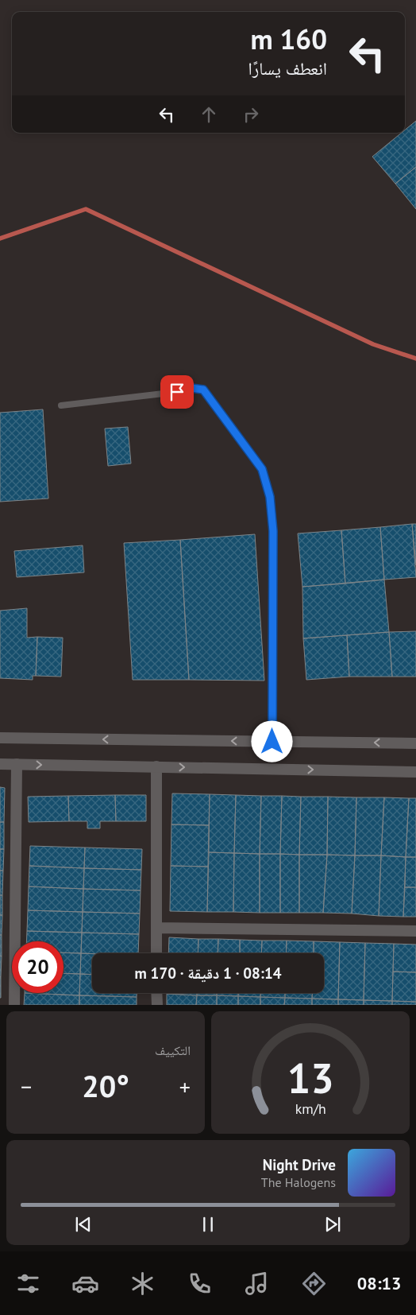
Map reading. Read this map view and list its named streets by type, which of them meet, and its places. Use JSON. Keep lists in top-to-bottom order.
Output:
{
  "page": {
    "turn": ["160 m", "انعطف يسارًا"],
    "limit": "20",
    "trip": "08:14 · 1 دقيقة · 170 m",
    "tile": "التكييف",
    "heat": ["−", "20°", "+"],
    "song": ["Night Drive", "The Halogens"],
    "tabs": "08:13",
    "gauge": ["13", "km/h"]
  }
}
